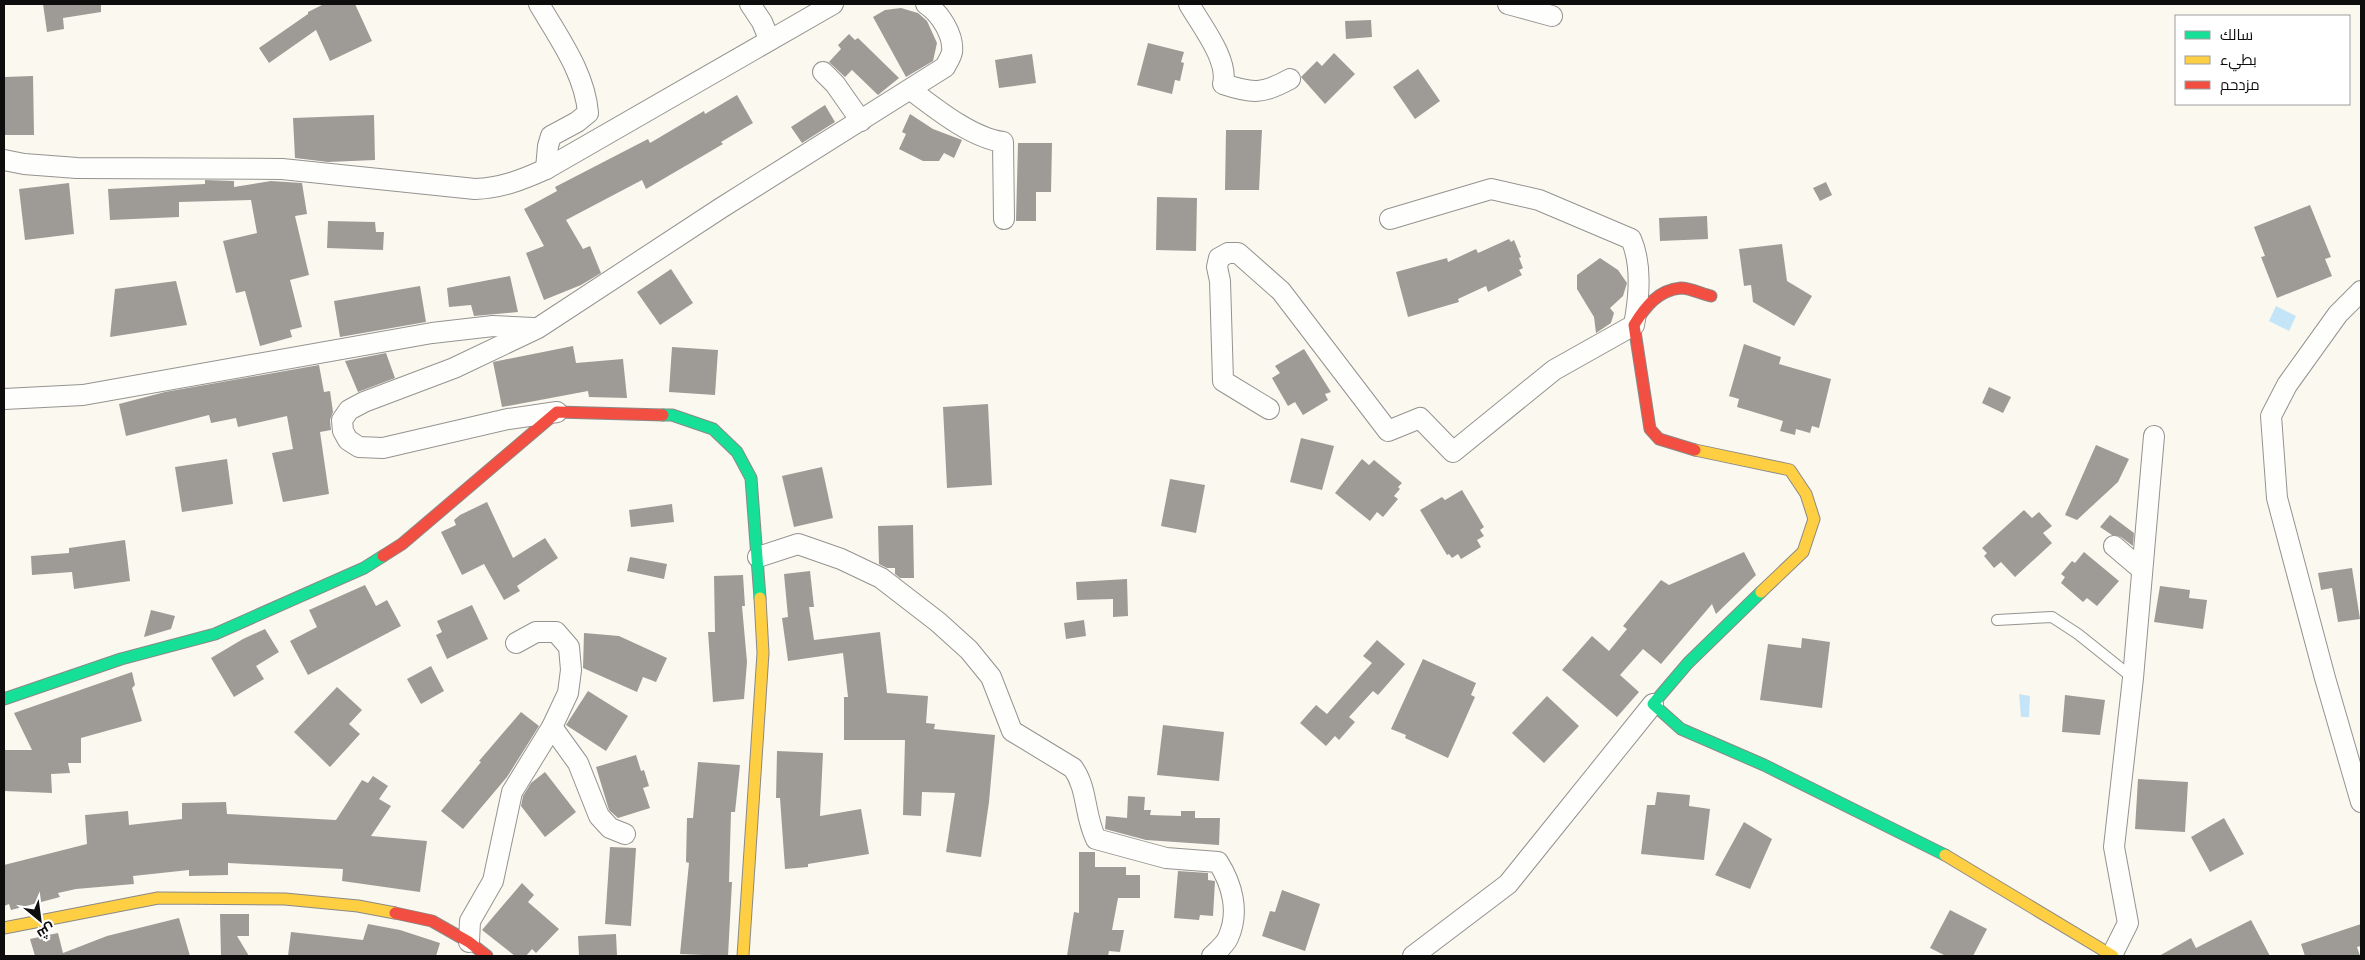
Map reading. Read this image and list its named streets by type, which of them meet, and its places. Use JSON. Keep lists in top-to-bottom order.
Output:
{
  "legend": ["سالك", "بطيء", "مزدحم"],
  "north": "bottom right"
}
